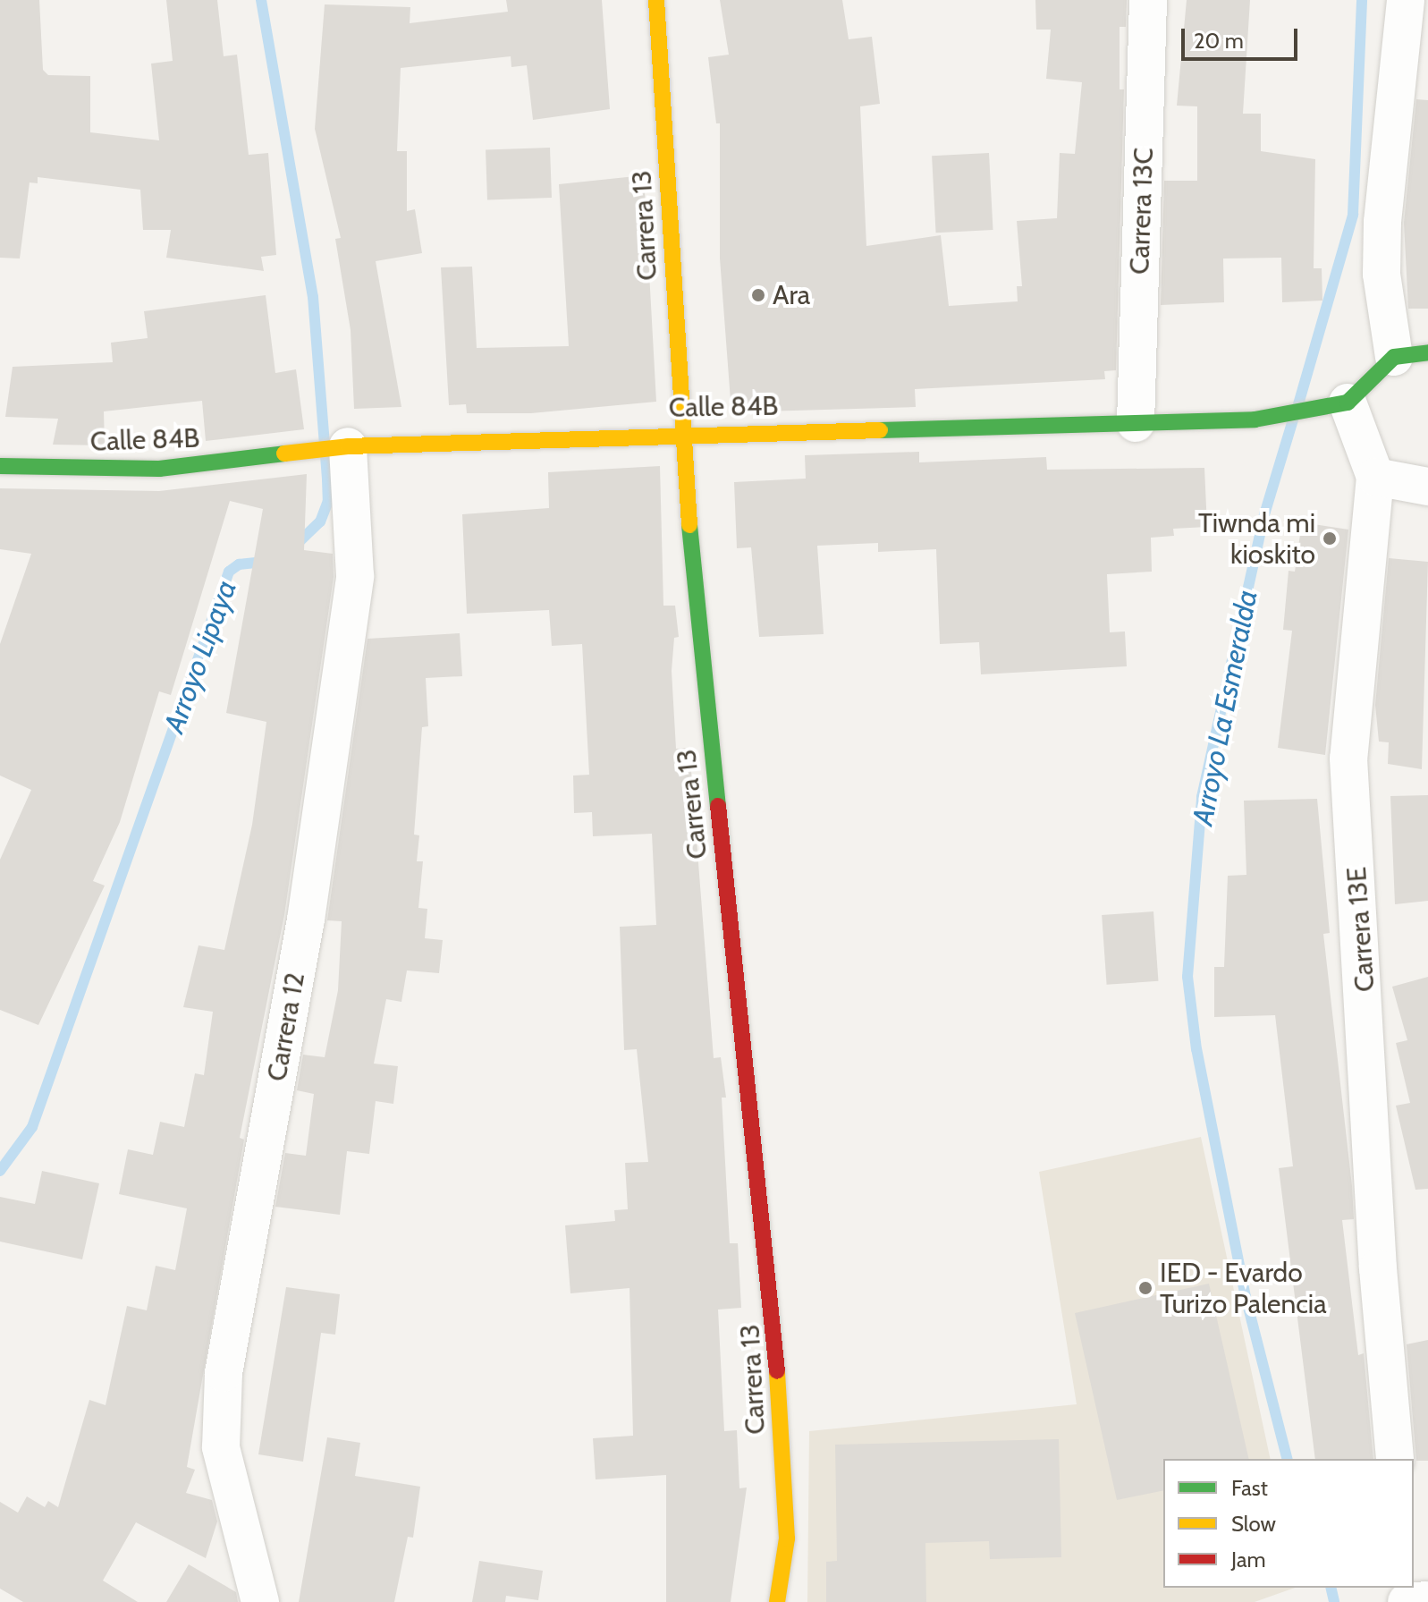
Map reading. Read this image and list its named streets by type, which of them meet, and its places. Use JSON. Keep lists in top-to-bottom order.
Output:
{
  "streets": {
    "street": [
      "Carrera 13C",
      "Carrera 13",
      "Calle 84B",
      "Carrera 13E",
      "Carrera 12"
    ]
  },
  "crossings": [
    ["Carrera 13C", "Calle 84B"],
    ["Carrera 13", "Calle 84B"],
    ["Calle 84B", "Carrera 13E"],
    ["Calle 84B", "Carrera 12"]
  ],
  "water": ["Arroyo Lipaya", "Arroyo La Esmeralda"],
  "places": ["Ara", "Tiwnda mi kioskito", "IED - Evardo Turizo Palencia"],
  "legend": ["Fast", "Slow", "Jam"],
  "scale_bar": "20 m"
}
